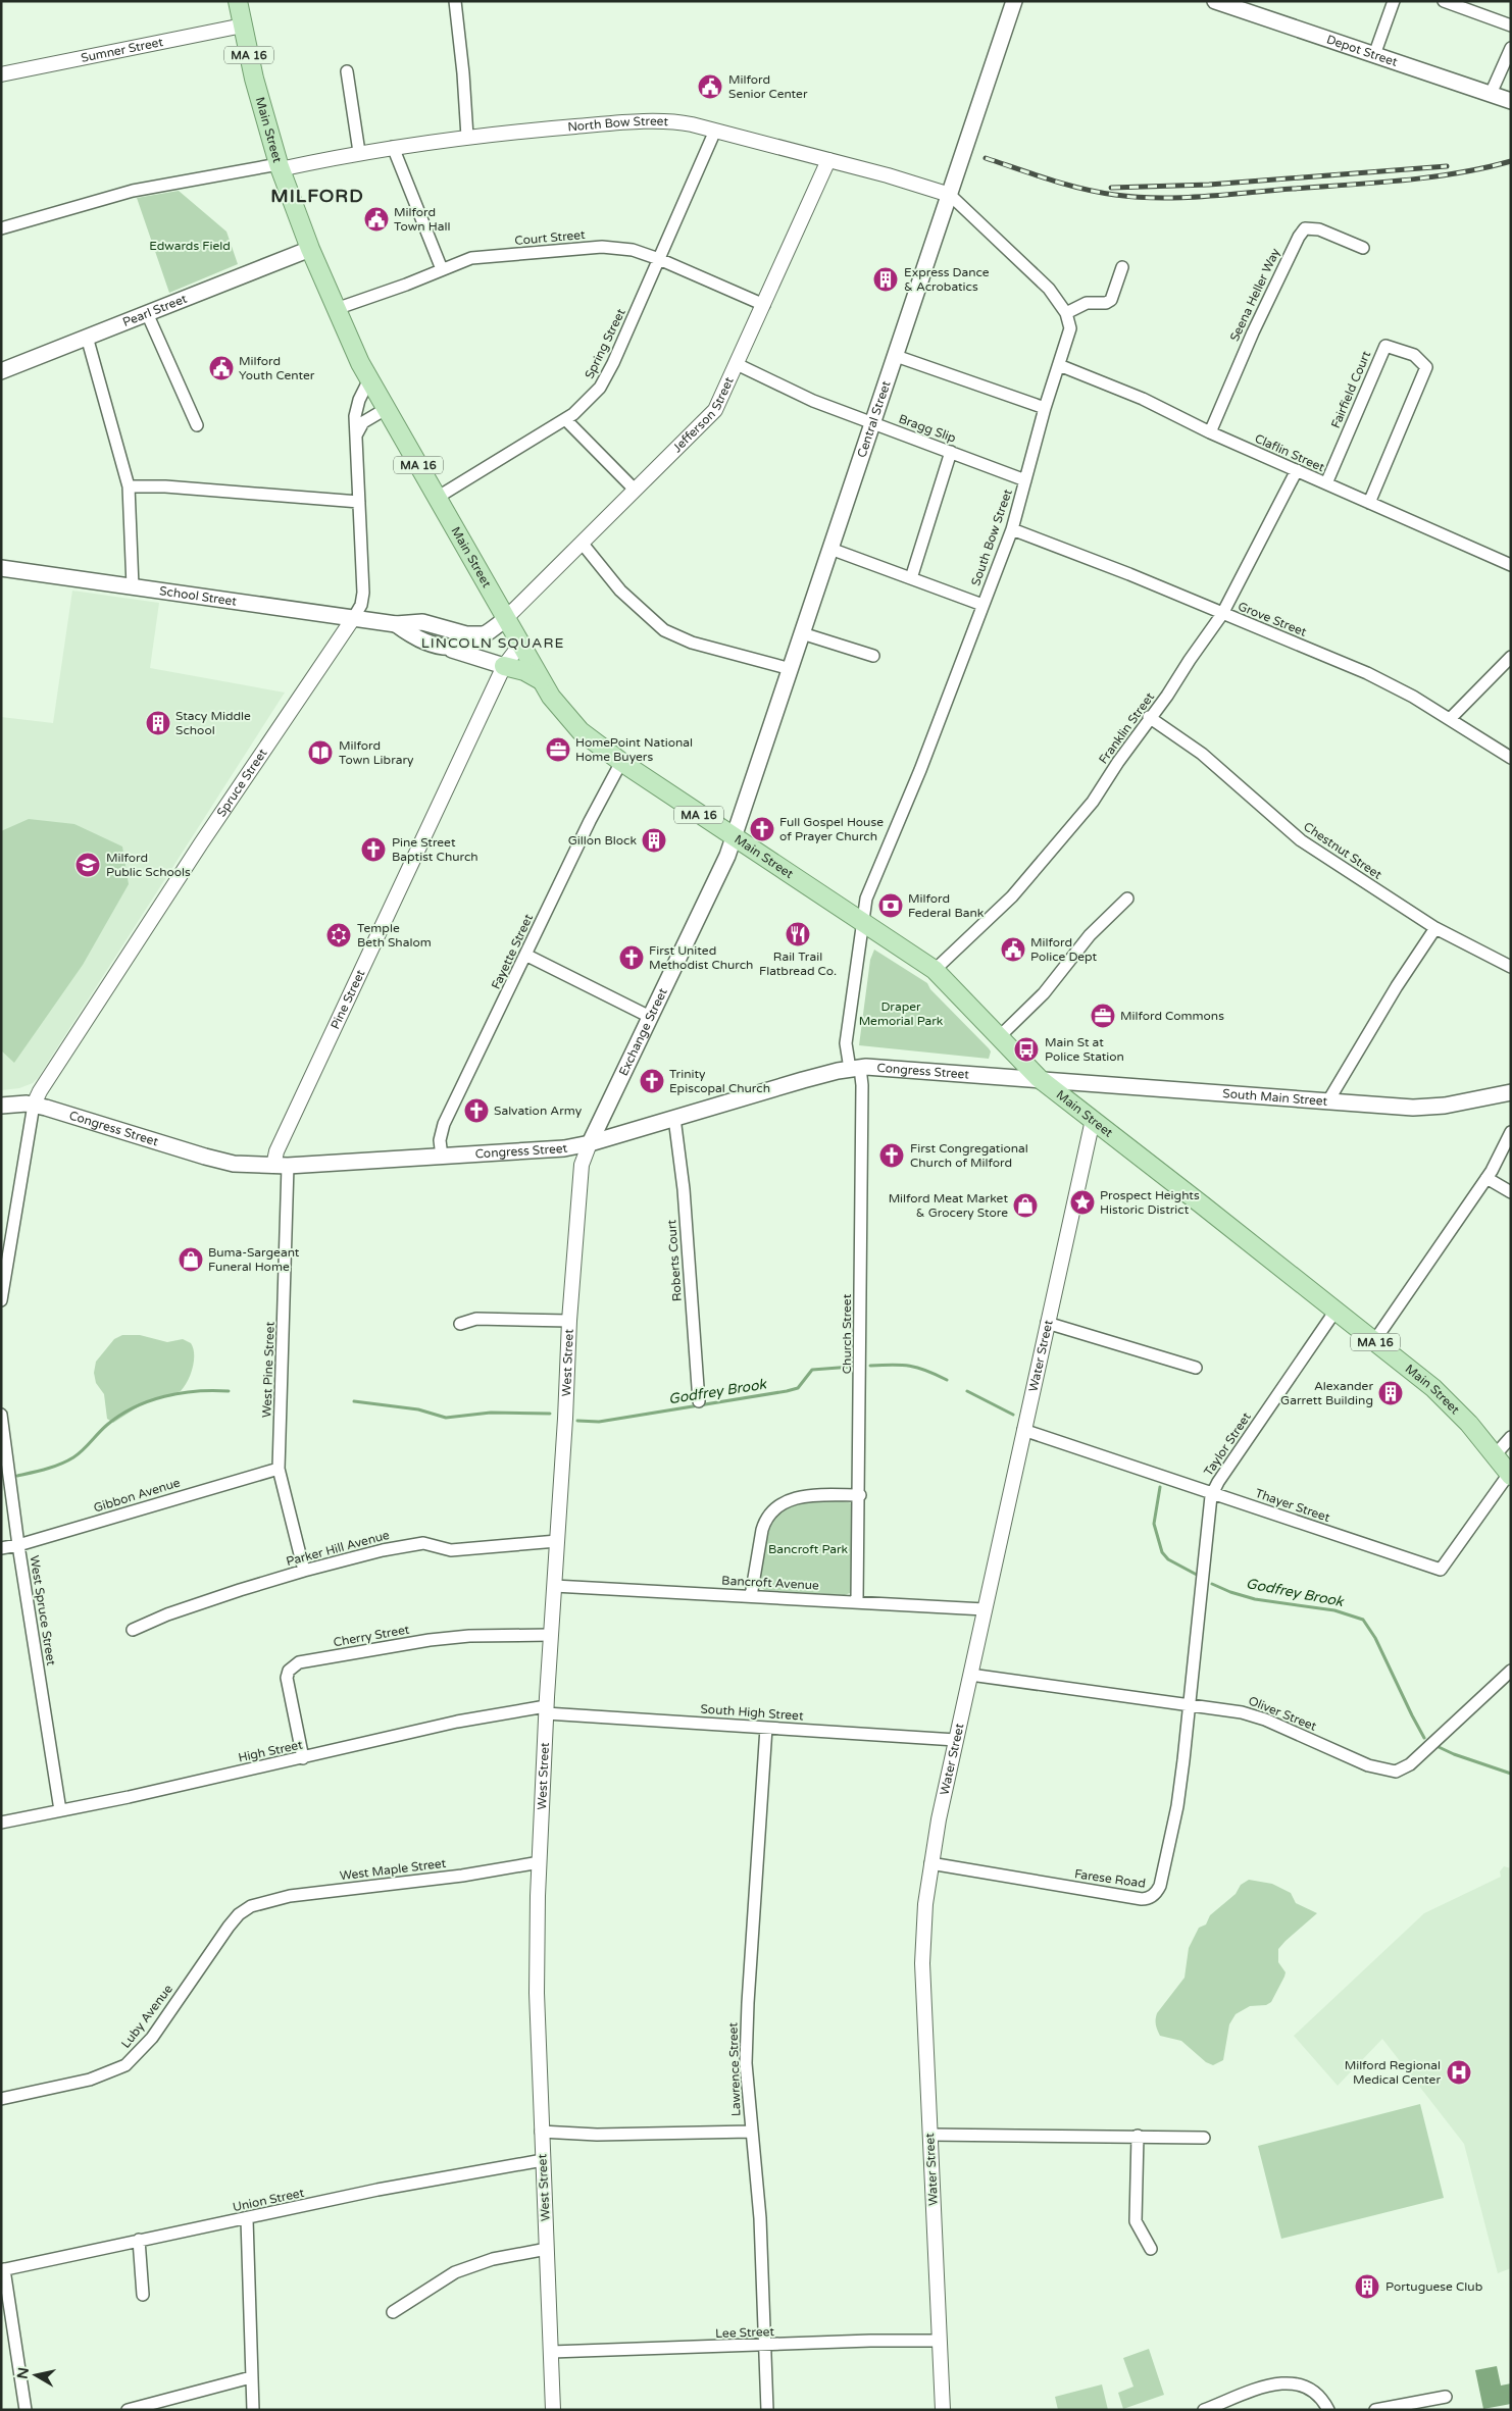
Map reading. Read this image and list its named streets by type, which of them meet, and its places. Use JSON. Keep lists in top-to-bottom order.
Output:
{
  "streets": {
    "main road": [
      "Depot Street",
      "MA 16",
      "Main Street",
      "Pearl Street",
      "Central Street",
      "School Street",
      "Exchange Street",
      "Congress Street",
      "South Main Street"
    ],
    "street": [
      "Sumner Street",
      "North Bow Street",
      "Court Street",
      "Seena Heller Way",
      "Spring Street",
      "Fairfield Court",
      "Jefferson Street",
      "Bragg Slip",
      "Claflin Street",
      "South Bow Street",
      "Grove Street",
      "Franklin Street",
      "Spruce Street",
      "Chestnut Street",
      "Fayette Street",
      "Pine Street",
      "Roberts Court",
      "Church Street",
      "Water Street",
      "West Street",
      "West Pine Street",
      "Taylor Street",
      "Gibbon Avenue",
      "Thayer Street",
      "Parker Hill Avenue",
      "Bancroft Avenue",
      "West Spruce Street",
      "Cherry Street",
      "South High Street",
      "Oliver Street",
      "High Street",
      "West Maple Street",
      "Farese Road",
      "Luby Avenue",
      "Lawrence Street",
      "Union Street",
      "Lee Street"
    ]
  },
  "crossings": [
    ["Sumner Street", "Main Street"],
    ["North Bow Street", "Main Street"],
    ["North Bow Street", "Spring Street"],
    ["North Bow Street", "Jefferson Street"],
    ["North Bow Street", "Central Street"],
    ["Main Street", "Court Street"],
    ["Main Street", "Pearl Street"],
    ["Main Street", "Spring Street"],
    ["Main Street", "Jefferson Street"],
    ["Main Street", "Central Street"],
    ["Main Street", "South Bow Street"],
    ["Main Street", "School Street"],
    ["Main Street", "Franklin Street"],
    ["Main Street", "Spruce Street"],
    ["Main Street", "Fayette Street"],
    ["Main Street", "Pine Street"],
    ["Main Street", "Exchange Street"],
    ["Main Street", "Congress Street"],
    ["Main Street", "South Main Street"],
    ["Main Street", "Water Street"],
    ["Main Street", "Taylor Street"],
    ["Main Street", "Thayer Street"],
    ["Court Street", "Spring Street"],
    ["Court Street", "Jefferson Street"],
    ["Seena Heller Way", "Claflin Street"],
    ["Fairfield Court", "Claflin Street"],
    ["Jefferson Street", "Bragg Slip"],
    ["Jefferson Street", "School Street"],
    ["Central Street", "Bragg Slip"],
    ["Central Street", "Exchange Street"],
    ["Bragg Slip", "South Bow Street"],
    ["Claflin Street", "South Bow Street"],
    ["Claflin Street", "Franklin Street"],
    ["South Bow Street", "Grove Street"],
    ["South Bow Street", "Congress Street"],
    ["South Bow Street", "Church Street"],
    ["School Street", "Spruce Street"],
    ["Grove Street", "Franklin Street"],
    ["Franklin Street", "Chestnut Street"],
    ["Spruce Street", "Congress Street"],
    ["Fayette Street", "Congress Street"],
    ["Pine Street", "Congress Street"],
    ["Pine Street", "West Pine Street"],
    ["Exchange Street", "Congress Street"],
    ["Exchange Street", "West Street"],
    ["Congress Street", "South Main Street"],
    ["Congress Street", "Roberts Court"],
    ["Congress Street", "Church Street"],
    ["Congress Street", "West Street"],
    ["Congress Street", "West Pine Street"],
    ["Church Street", "Bancroft Avenue"],
    ["Water Street", "Thayer Street"],
    ["Water Street", "Bancroft Avenue"],
    ["Water Street", "South High Street"],
    ["Water Street", "Oliver Street"],
    ["Water Street", "Farese Road"],
    ["Water Street", "Lee Street"],
    ["West Street", "Parker Hill Avenue"],
    ["West Street", "Bancroft Avenue"],
    ["West Street", "Cherry Street"],
    ["West Street", "South High Street"],
    ["West Street", "High Street"],
    ["West Street", "West Maple Street"],
    ["West Street", "Union Street"],
    ["West Street", "Lee Street"],
    ["West Pine Street", "Gibbon Avenue"],
    ["West Pine Street", "Parker Hill Avenue"],
    ["Taylor Street", "Thayer Street"],
    ["Taylor Street", "Oliver Street"],
    ["Taylor Street", "Farese Road"],
    ["Gibbon Avenue", "West Spruce Street"],
    ["West Spruce Street", "High Street"],
    ["Cherry Street", "High Street"],
    ["South High Street", "High Street"],
    ["South High Street", "Lawrence Street"],
    ["Oliver Street", "Farese Road"],
    ["West Maple Street", "Luby Avenue"],
    ["Lawrence Street", "Lee Street"]
  ],
  "districts": ["MILFORD", "LINCOLN SQUARE"],
  "water": ["Godfrey Brook"],
  "parks": ["Edwards Field", "Draper Memorial Park", "Bancroft Park"],
  "places": {
    "public building": [
      "Milford Senior Center",
      "Milford Town Hall",
      "Milford Youth Center",
      "Milford Police Dept"
    ],
    "building": [
      "Express Dance & Acrobatics",
      "Stacy Middle School",
      "Gillon Block",
      "Alexander Garrett Building",
      "Portuguese Club"
    ],
    "office": ["HomePoint National Home Buyers", "Milford Commons"],
    "library": ["Milford Town Library"],
    "church": [
      "Full Gospel House of Prayer Church",
      "Pine Street Baptist Church",
      "First United Methodist Church",
      "Trinity Episcopal Church",
      "Salvation Army",
      "First Congregational Church of Milford"
    ],
    "school or university": ["Milford Public Schools"],
    "bank": ["Milford Federal Bank"],
    "restaurant": ["Rail Trail Flatbread Co."],
    "synagogue": ["Temple Beth Shalom"],
    "bus stop": ["Main St at Police Station"],
    "place": ["Prospect Heights Historic District"],
    "shop": ["Milford Meat Market & Grocery Store", "Buma-Sargeant Funeral Home"],
    "hospital": ["Milford Regional Medical Center"]
  },
  "north": "left"
}
